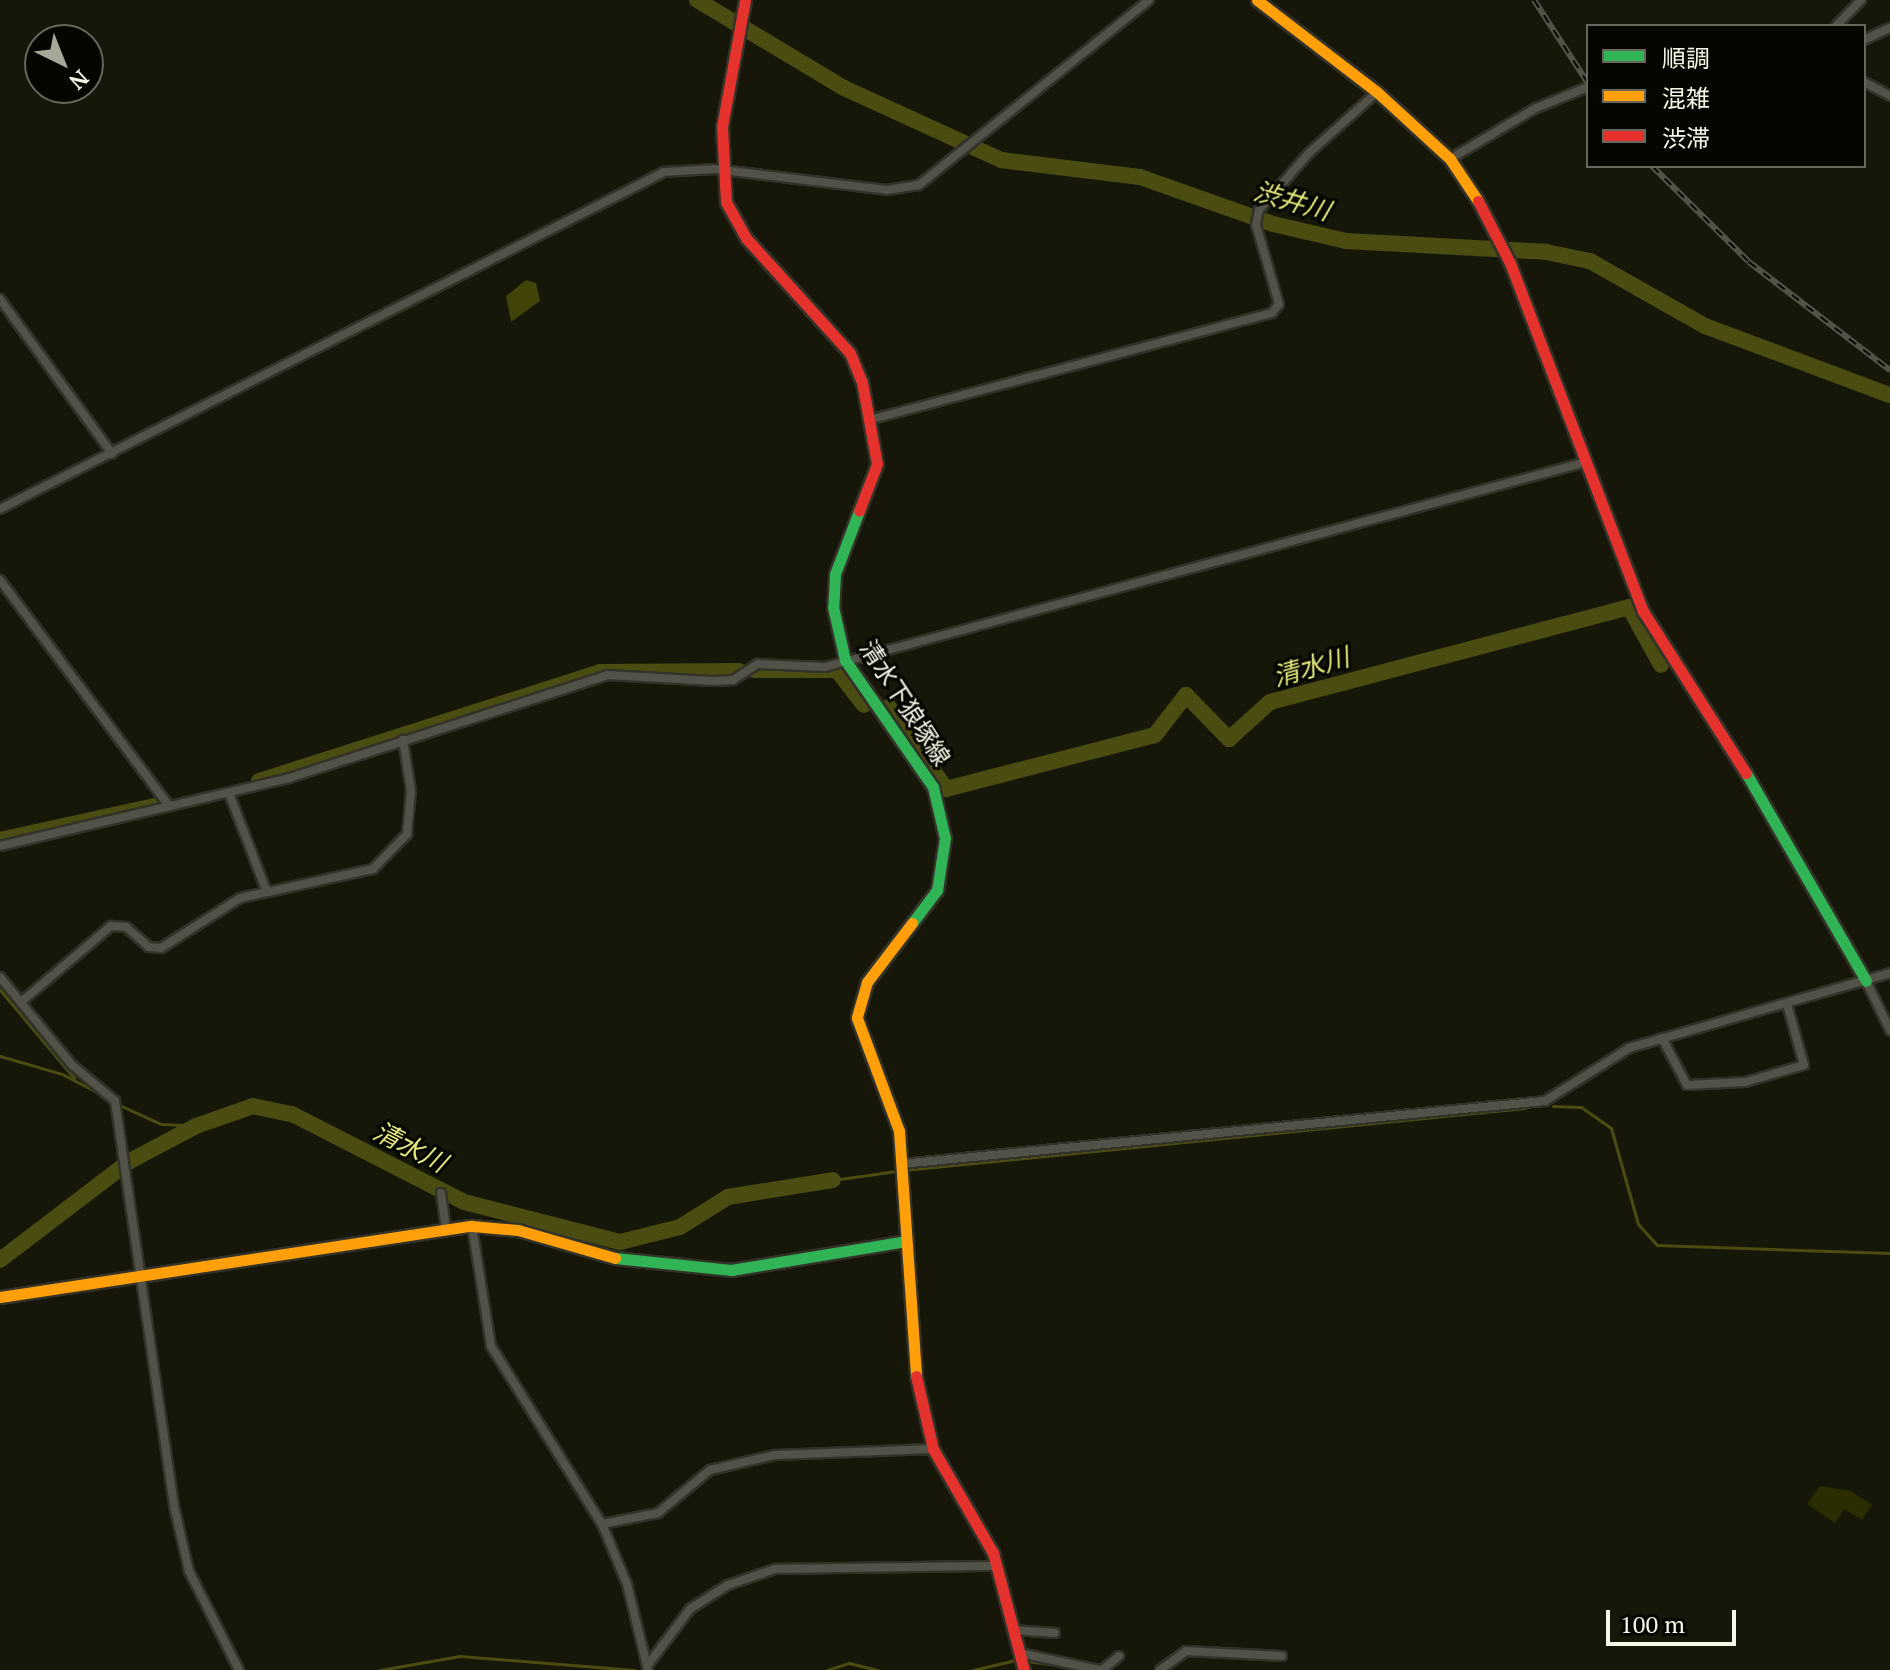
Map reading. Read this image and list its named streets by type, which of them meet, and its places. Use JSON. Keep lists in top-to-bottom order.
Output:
{
  "streets": {
    "street": ["清水下狼塚線"]
  },
  "water": ["渋井川", "清水川"],
  "legend": ["順調", "混雑", "渋滞"],
  "scale_bar": "100 m",
  "north": "bottom right"
}
